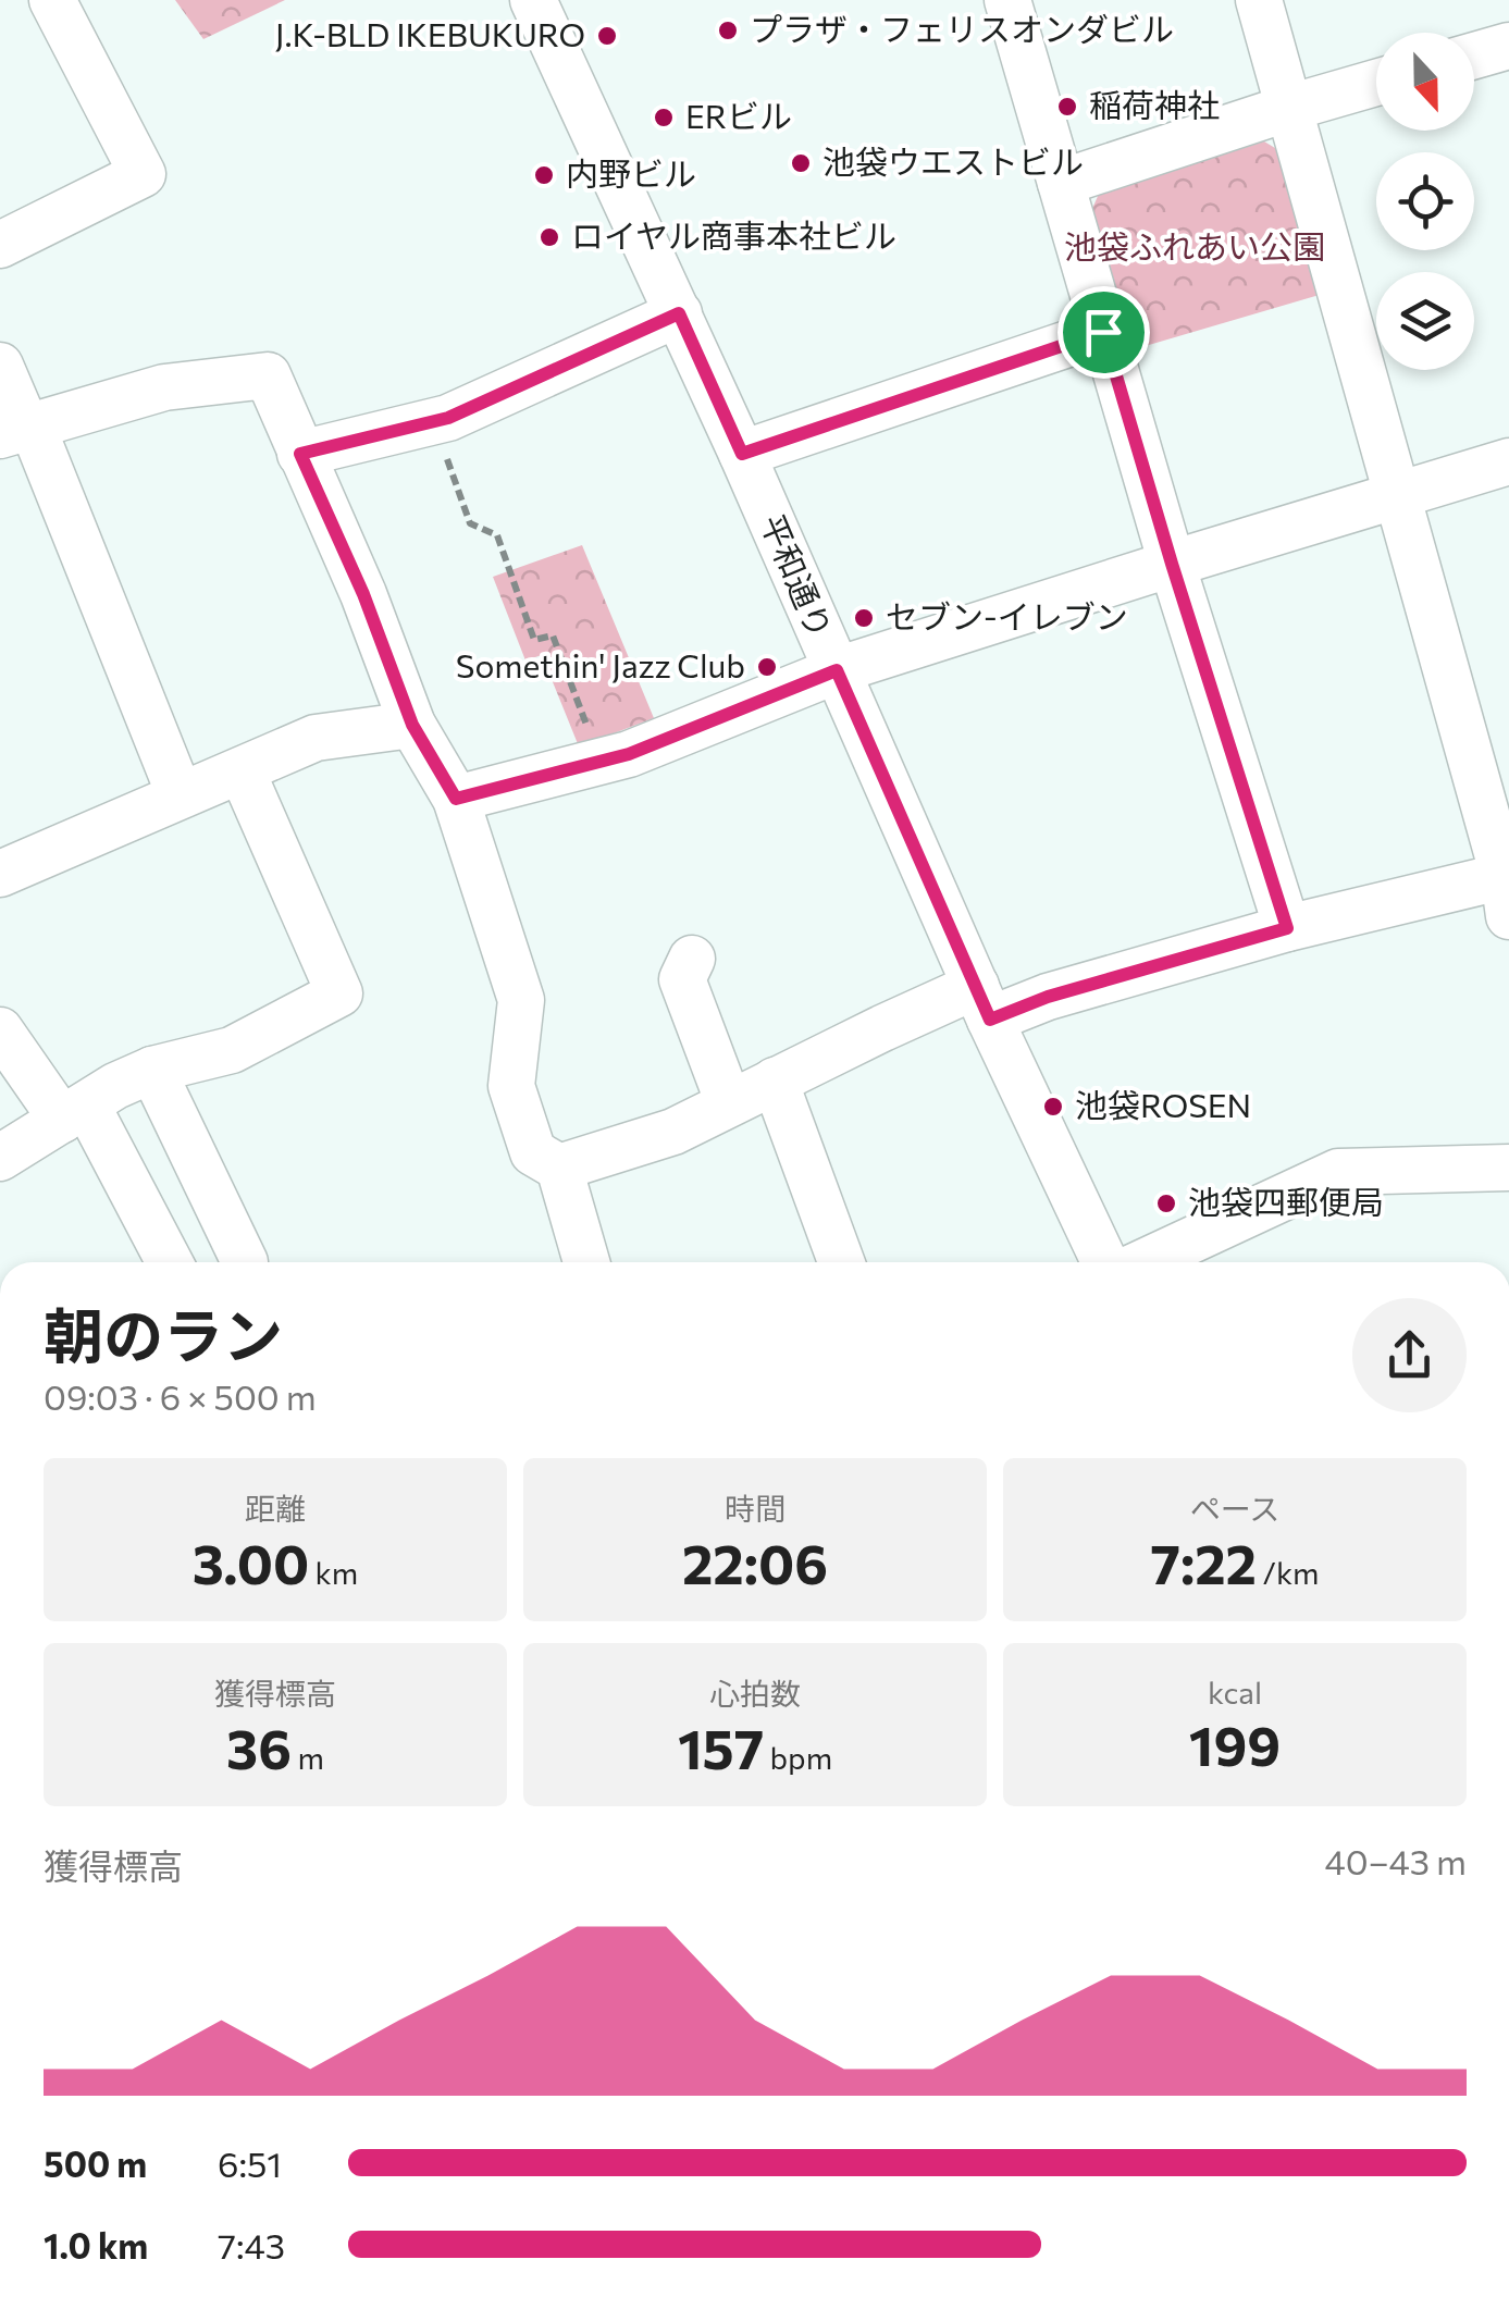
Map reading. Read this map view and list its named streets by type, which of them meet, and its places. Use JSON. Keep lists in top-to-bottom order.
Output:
{
  "streets": {
    "street": ["平和通り"]
  },
  "parks": ["池袋ふれあい公園"],
  "places": [
    "プラザ・フェリスオンダビル",
    "J.K-BLD IKEBUKURO",
    "稲荷神社",
    "ERビル",
    "池袋ウエストビル",
    "内野ビル",
    "ロイヤル商事本社ビル",
    "セブン-イレブン",
    "Somethin' Jazz Club",
    "池袋ROSEN",
    "池袋四郵便局"
  ],
  "north": "bottom",
  "page": {
    "heading": ["朝のラン", "09:03 · 6 × 500 m"],
    "stats": [
      ["距離", "3.00 km"],
      ["時間", "22:06"],
      ["ペース", "7:22 /km"],
      ["獲得標高", "36 m"],
      ["心拍数", "157 bpm"],
      ["kcal", "199"]
    ],
    "chart": ["獲得標高", "40–43 m"],
    "list": [
      {
        "name": "500 m",
        "note": "6:51"
      },
      {
        "name": "1.0 km",
        "note": "7:43"
      }
    ]
  }
}
